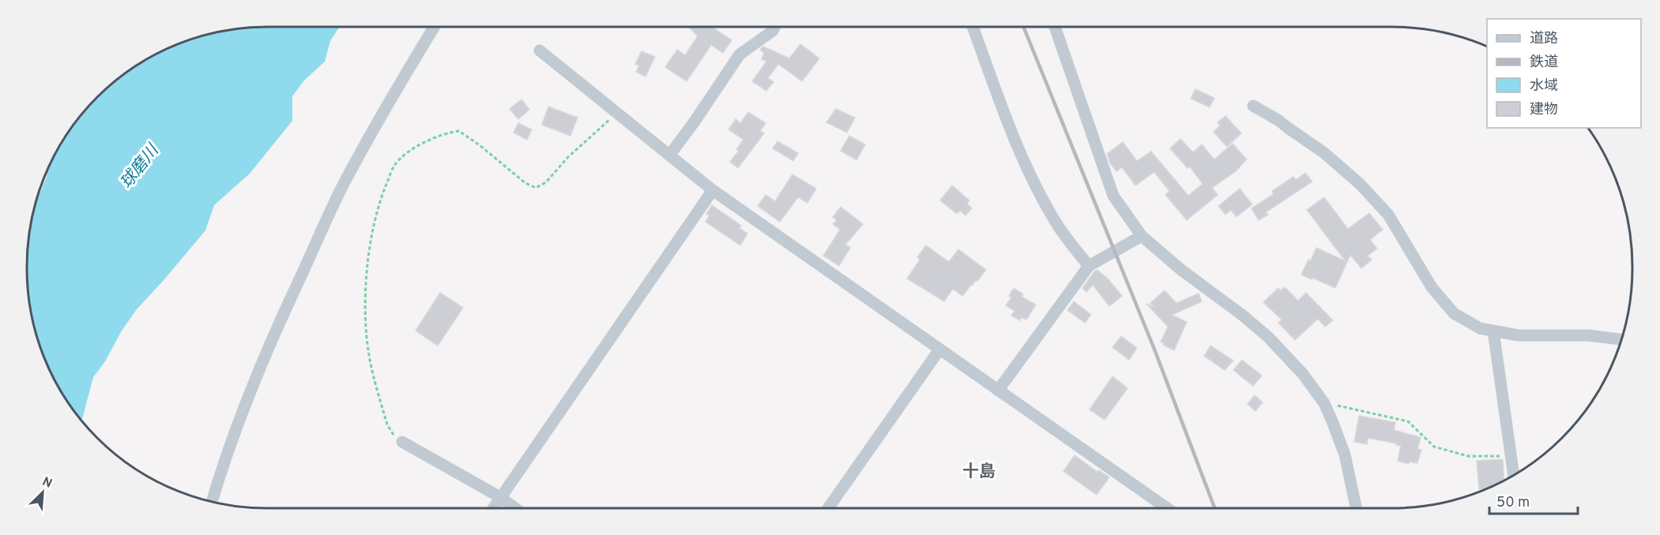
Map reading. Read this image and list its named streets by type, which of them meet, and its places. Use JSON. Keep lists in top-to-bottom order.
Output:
{
  "districts": ["十島"],
  "water": ["球磨川"],
  "legend": [
    "道路",
    "鉄道",
    "水域",
    "建物"
  ],
  "scale_bar": "50 m",
  "north": "top right"
}
